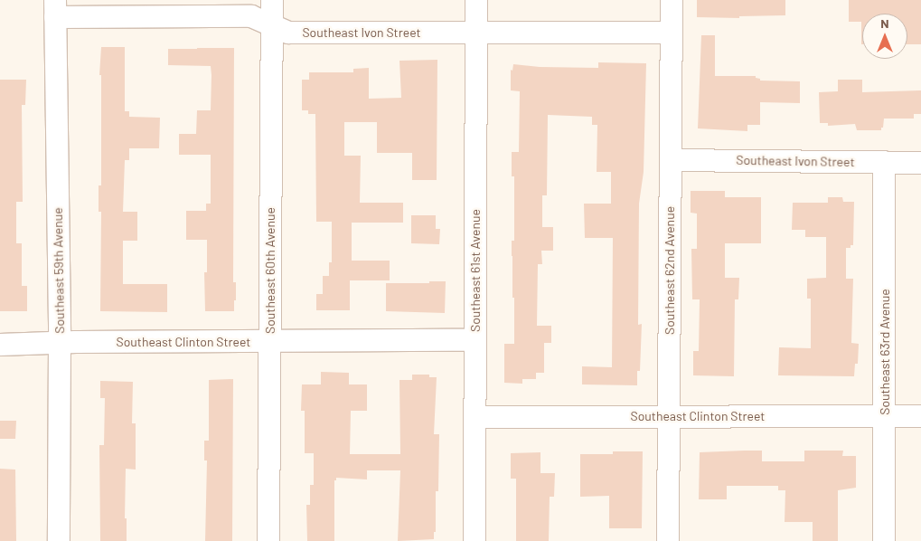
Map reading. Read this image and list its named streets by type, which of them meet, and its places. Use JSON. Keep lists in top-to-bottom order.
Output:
{
  "streets": {
    "street": [
      "Southeast Ivon Street",
      "Southeast 59th Avenue",
      "Southeast 60th Avenue",
      "Southeast 61st Avenue",
      "Southeast 62nd Avenue",
      "Southeast Clinton Street",
      "Southeast 63rd Avenue"
    ]
  },
  "crossings": [
    ["Southeast Ivon Street", "Southeast 59th Avenue"],
    ["Southeast Ivon Street", "Southeast 60th Avenue"],
    ["Southeast Ivon Street", "Southeast 61st Avenue"],
    ["Southeast Ivon Street", "Southeast 62nd Avenue"],
    ["Southeast Ivon Street", "Southeast 63rd Avenue"],
    ["Southeast 59th Avenue", "Southeast Clinton Street"],
    ["Southeast 60th Avenue", "Southeast Clinton Street"],
    ["Southeast 61st Avenue", "Southeast Clinton Street"],
    ["Southeast 62nd Avenue", "Southeast Clinton Street"],
    ["Southeast Clinton Street", "Southeast 63rd Avenue"]
  ],
  "north": "top"
}
